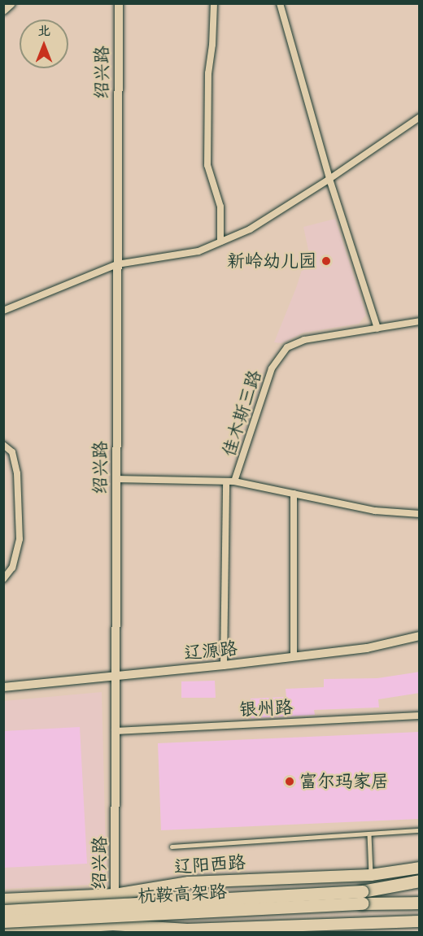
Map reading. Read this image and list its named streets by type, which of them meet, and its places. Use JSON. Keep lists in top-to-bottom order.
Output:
{
  "streets": {
    "highway": ["杭鞍高架路"],
    "main road": ["辽阳西路"],
    "street": [
      "绍兴路",
      "佳木斯三路",
      "辽源路",
      "银州路"
    ]
  },
  "crossings": [
    ["绍兴路", "辽源路"],
    ["绍兴路", "银州路"],
    ["绍兴路", "辽阳西路"]
  ],
  "places": ["新岭幼儿园", "富尔玛家居"],
  "north": "top"
}
